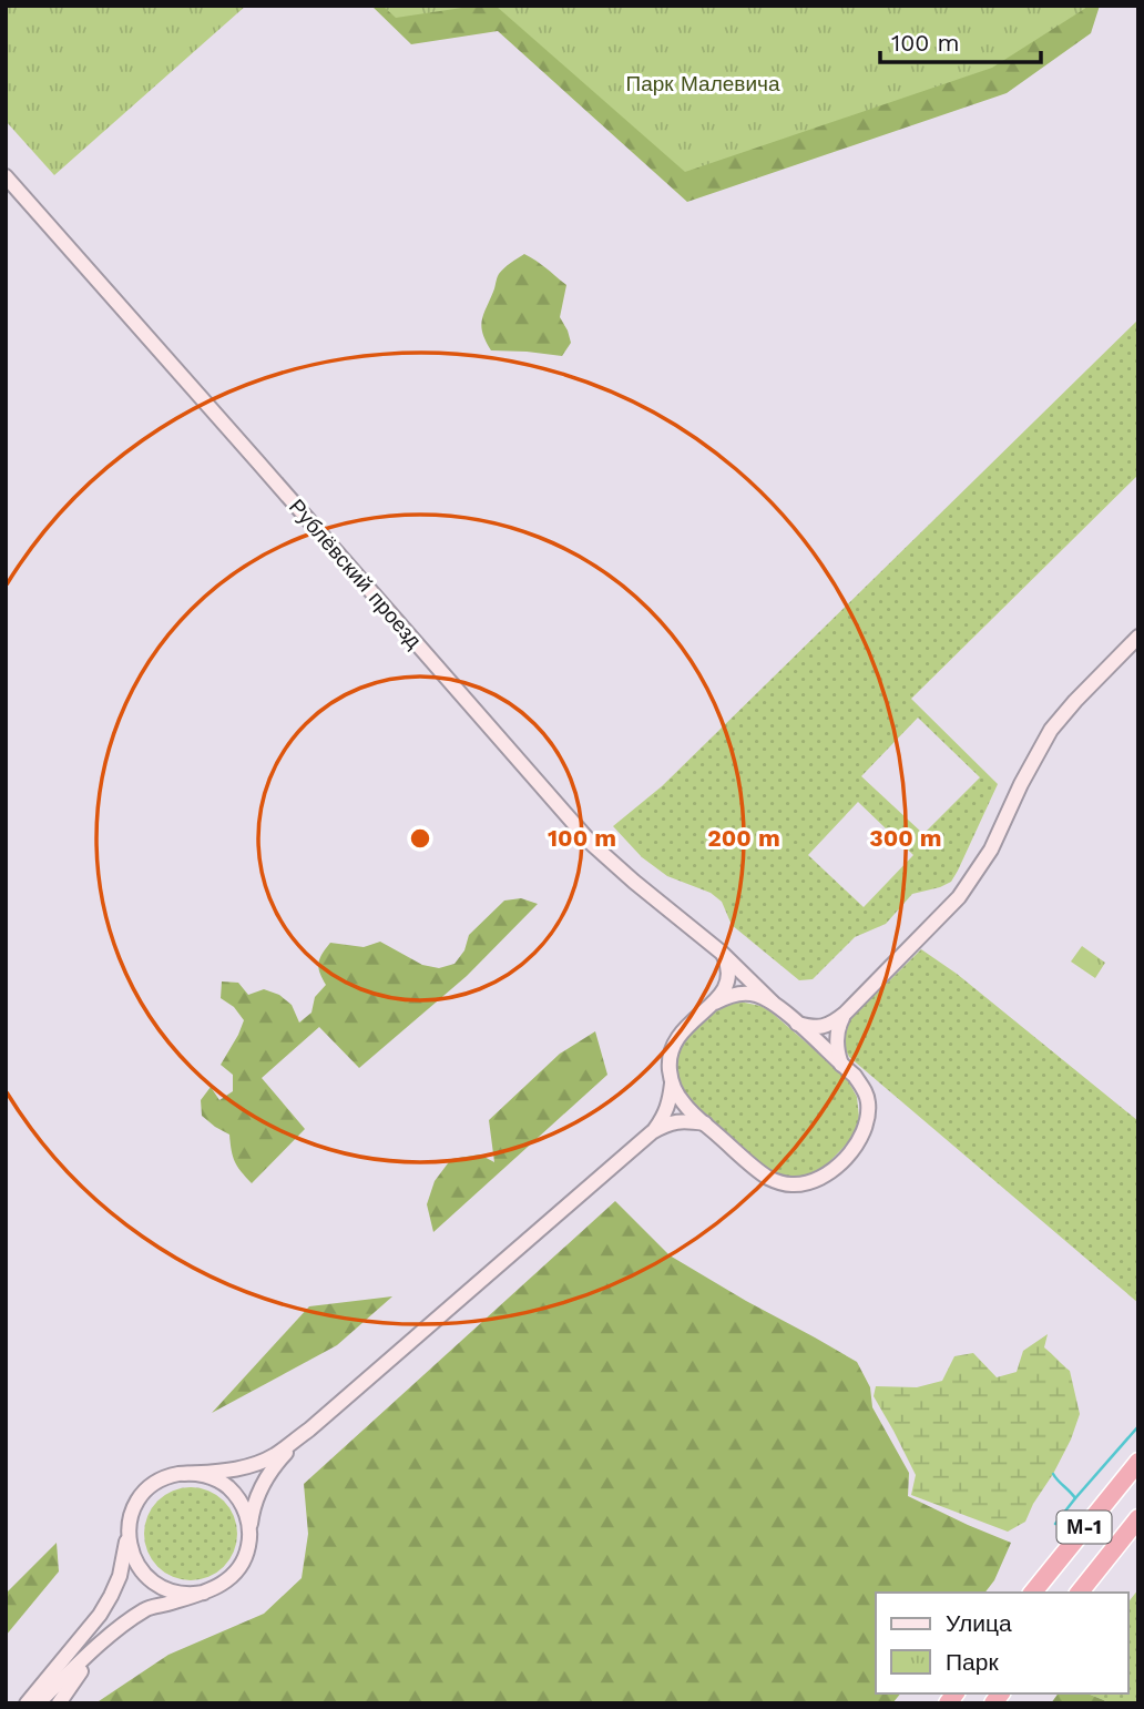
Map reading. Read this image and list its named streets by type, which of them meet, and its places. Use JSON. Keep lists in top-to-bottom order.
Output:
{
  "streets": {
    "highway": ["М-1"],
    "street": ["Рублёвский проезд"]
  },
  "parks": ["Парк Малевича"],
  "legend": ["Улица", "Парк"],
  "scale_bar": "100 m",
  "rings": ["100 m", "200 m", "300 m"]
}
